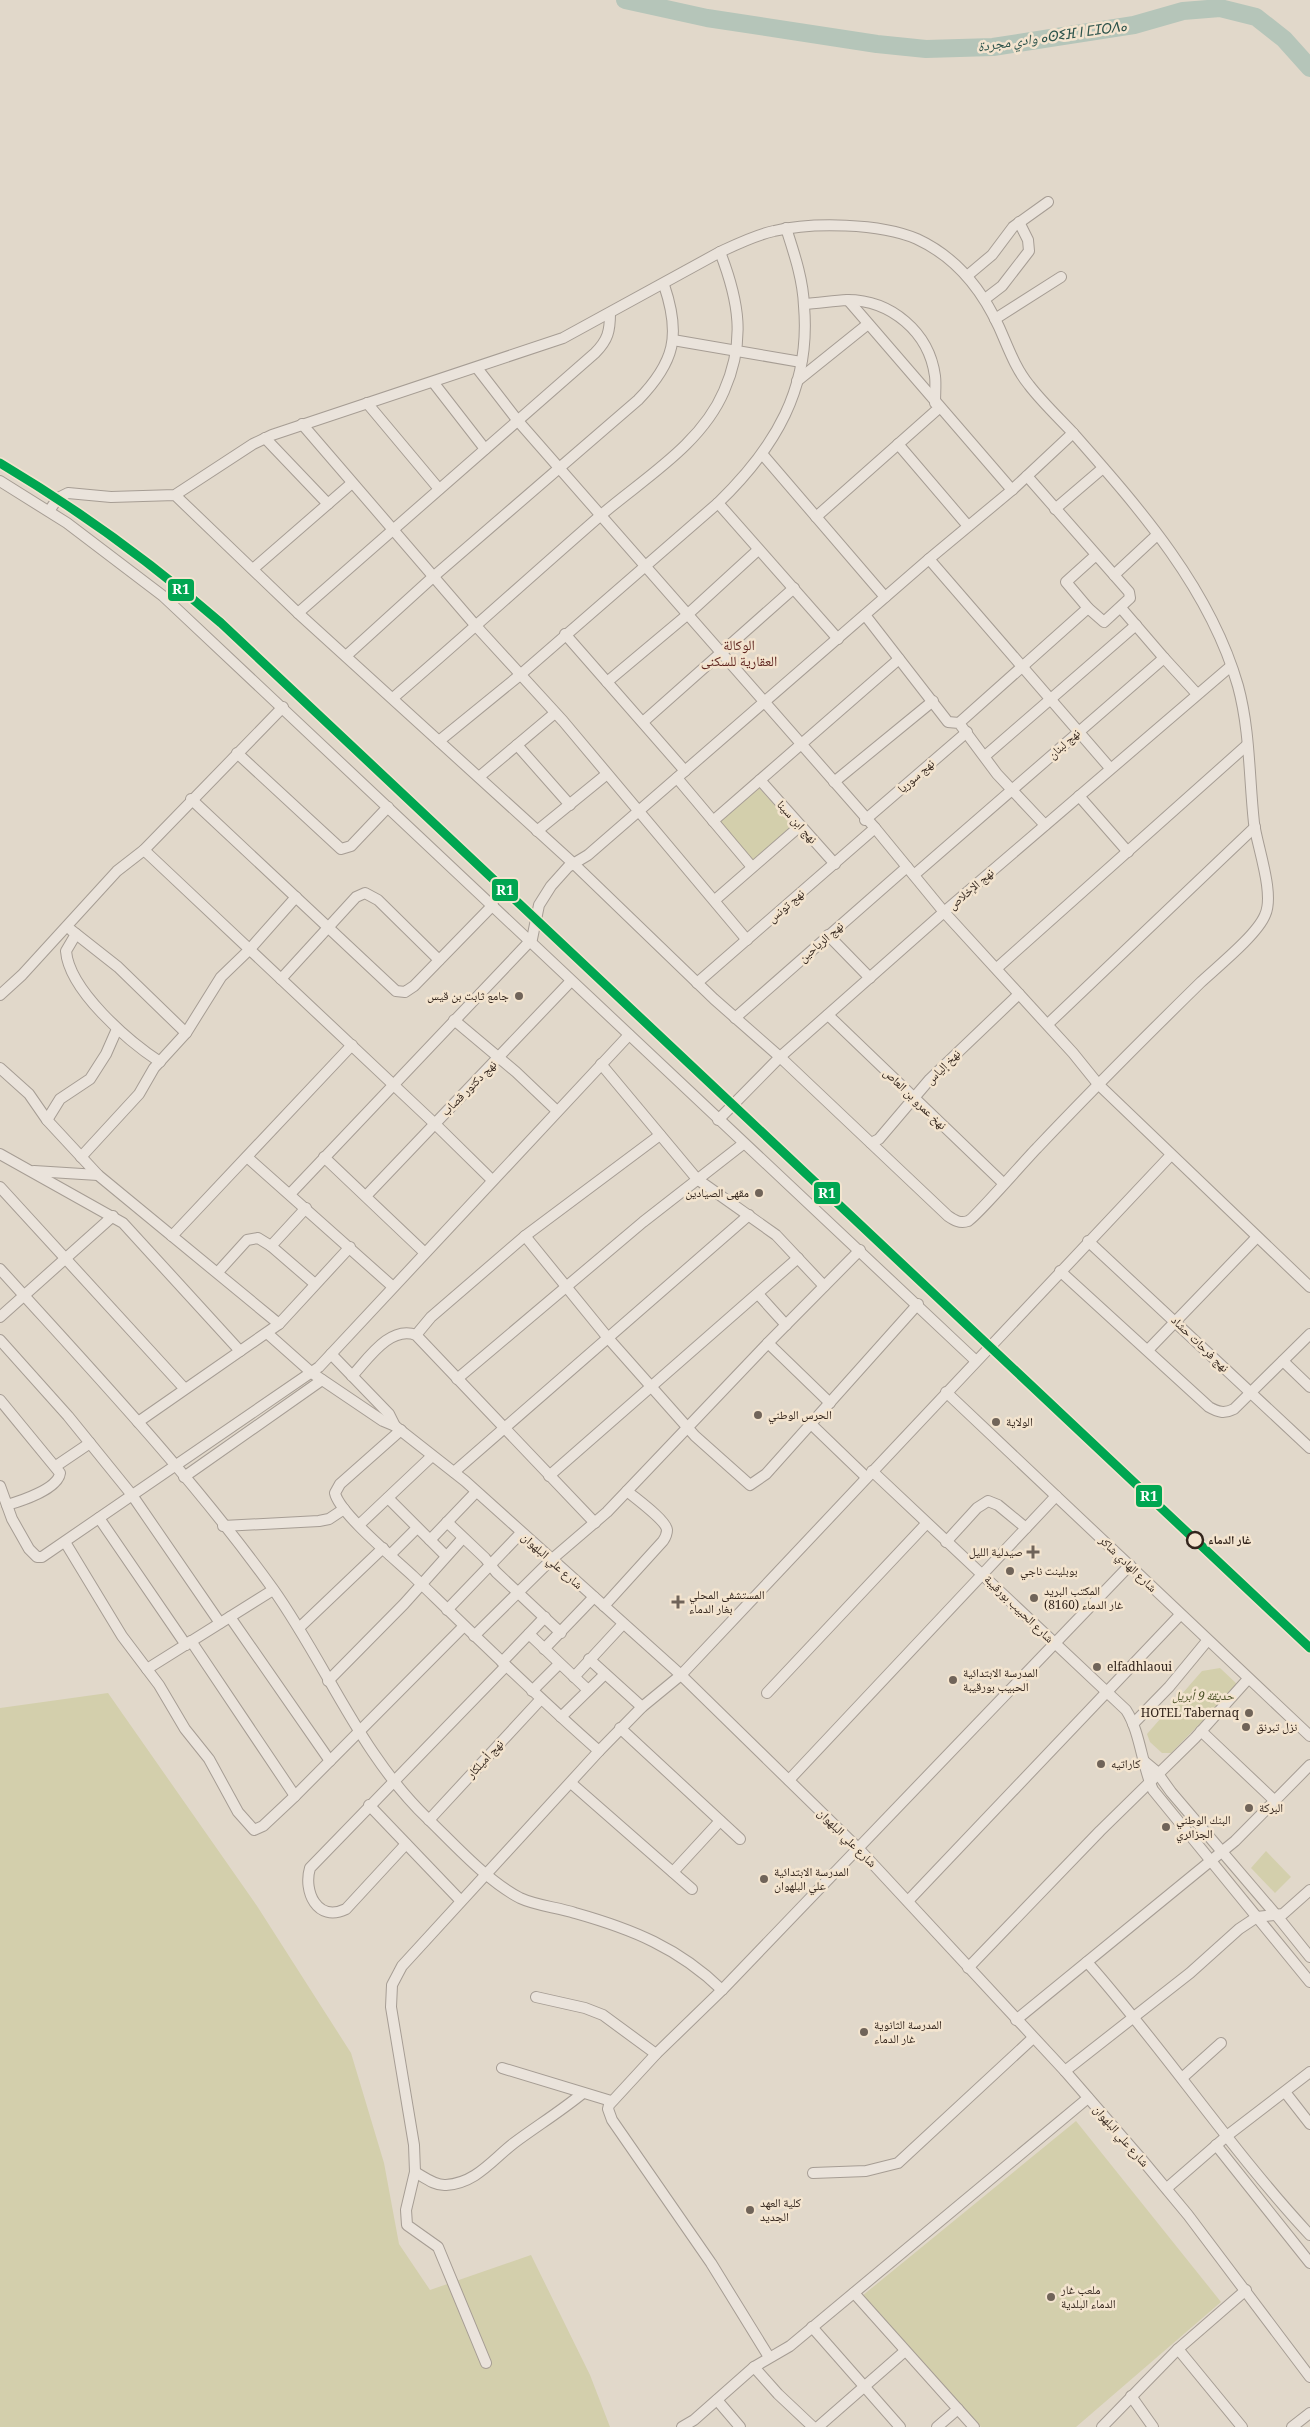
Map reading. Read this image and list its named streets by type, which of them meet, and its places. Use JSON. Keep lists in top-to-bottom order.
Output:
{
  "streets": {
    "street": [
      "نهج لبنان",
      "نهج سوريا",
      "نهج ابن سينا",
      "نهج الإخلاص",
      "نهج تونس",
      "نهج الرياحين",
      "نهخ إلياس",
      "نهج دكتور قصاب",
      "نهخ عمرو بن العاص",
      "نهج فرحات حشاد",
      "شارع علي البلهوان",
      "شارع الهادي شاكر",
      "شارع الحبيب بورقيبة",
      "نهج أميلكار"
    ]
  },
  "crossings": [
    ["نهج لبنان", "نهج الرياحين"],
    ["نهج ابن سينا", "نهج تونس"],
    ["نهج الإخلاص", "نهخ عمرو بن العاص"],
    ["نهخ إلياس", "نهخ عمرو بن العاص"]
  ],
  "districts": ["الوكالة العقارية للسكنى"],
  "water": ["وادي مجردة ⴰⵙⵉⴼ ⵏ ⵎⵊⵔⴷⴰ"],
  "parks": ["حديقة 9 أبريل"],
  "places": {
    "other": [
      "جامع ثابت بن قیس",
      "مقهى الصيادين",
      "الحرس الوطني",
      "الولاية",
      "غار الدماء",
      "بوبلينت ناجي",
      "المكتب البريد غار الدماء (8160)",
      "elfadhlaoui",
      "المدرسة الابتدائية الحبيب بورقيبة",
      "HOTEL Tabernaq",
      "نزل تبرنق",
      "كاراتيه",
      "البركة",
      "البنك الوطني الجزائري",
      "المدرسة الابتدائية علي البلهوان",
      "المدرسة الثانوية غار الدماء",
      "كلية العهد الجديد",
      "ملعب غار الدماء البلدية"
    ],
    "health": ["صيدلية الليل", "المستشفى المحلي بغار الدماء"]
  },
  "lines": ["transit line R1"]
}
